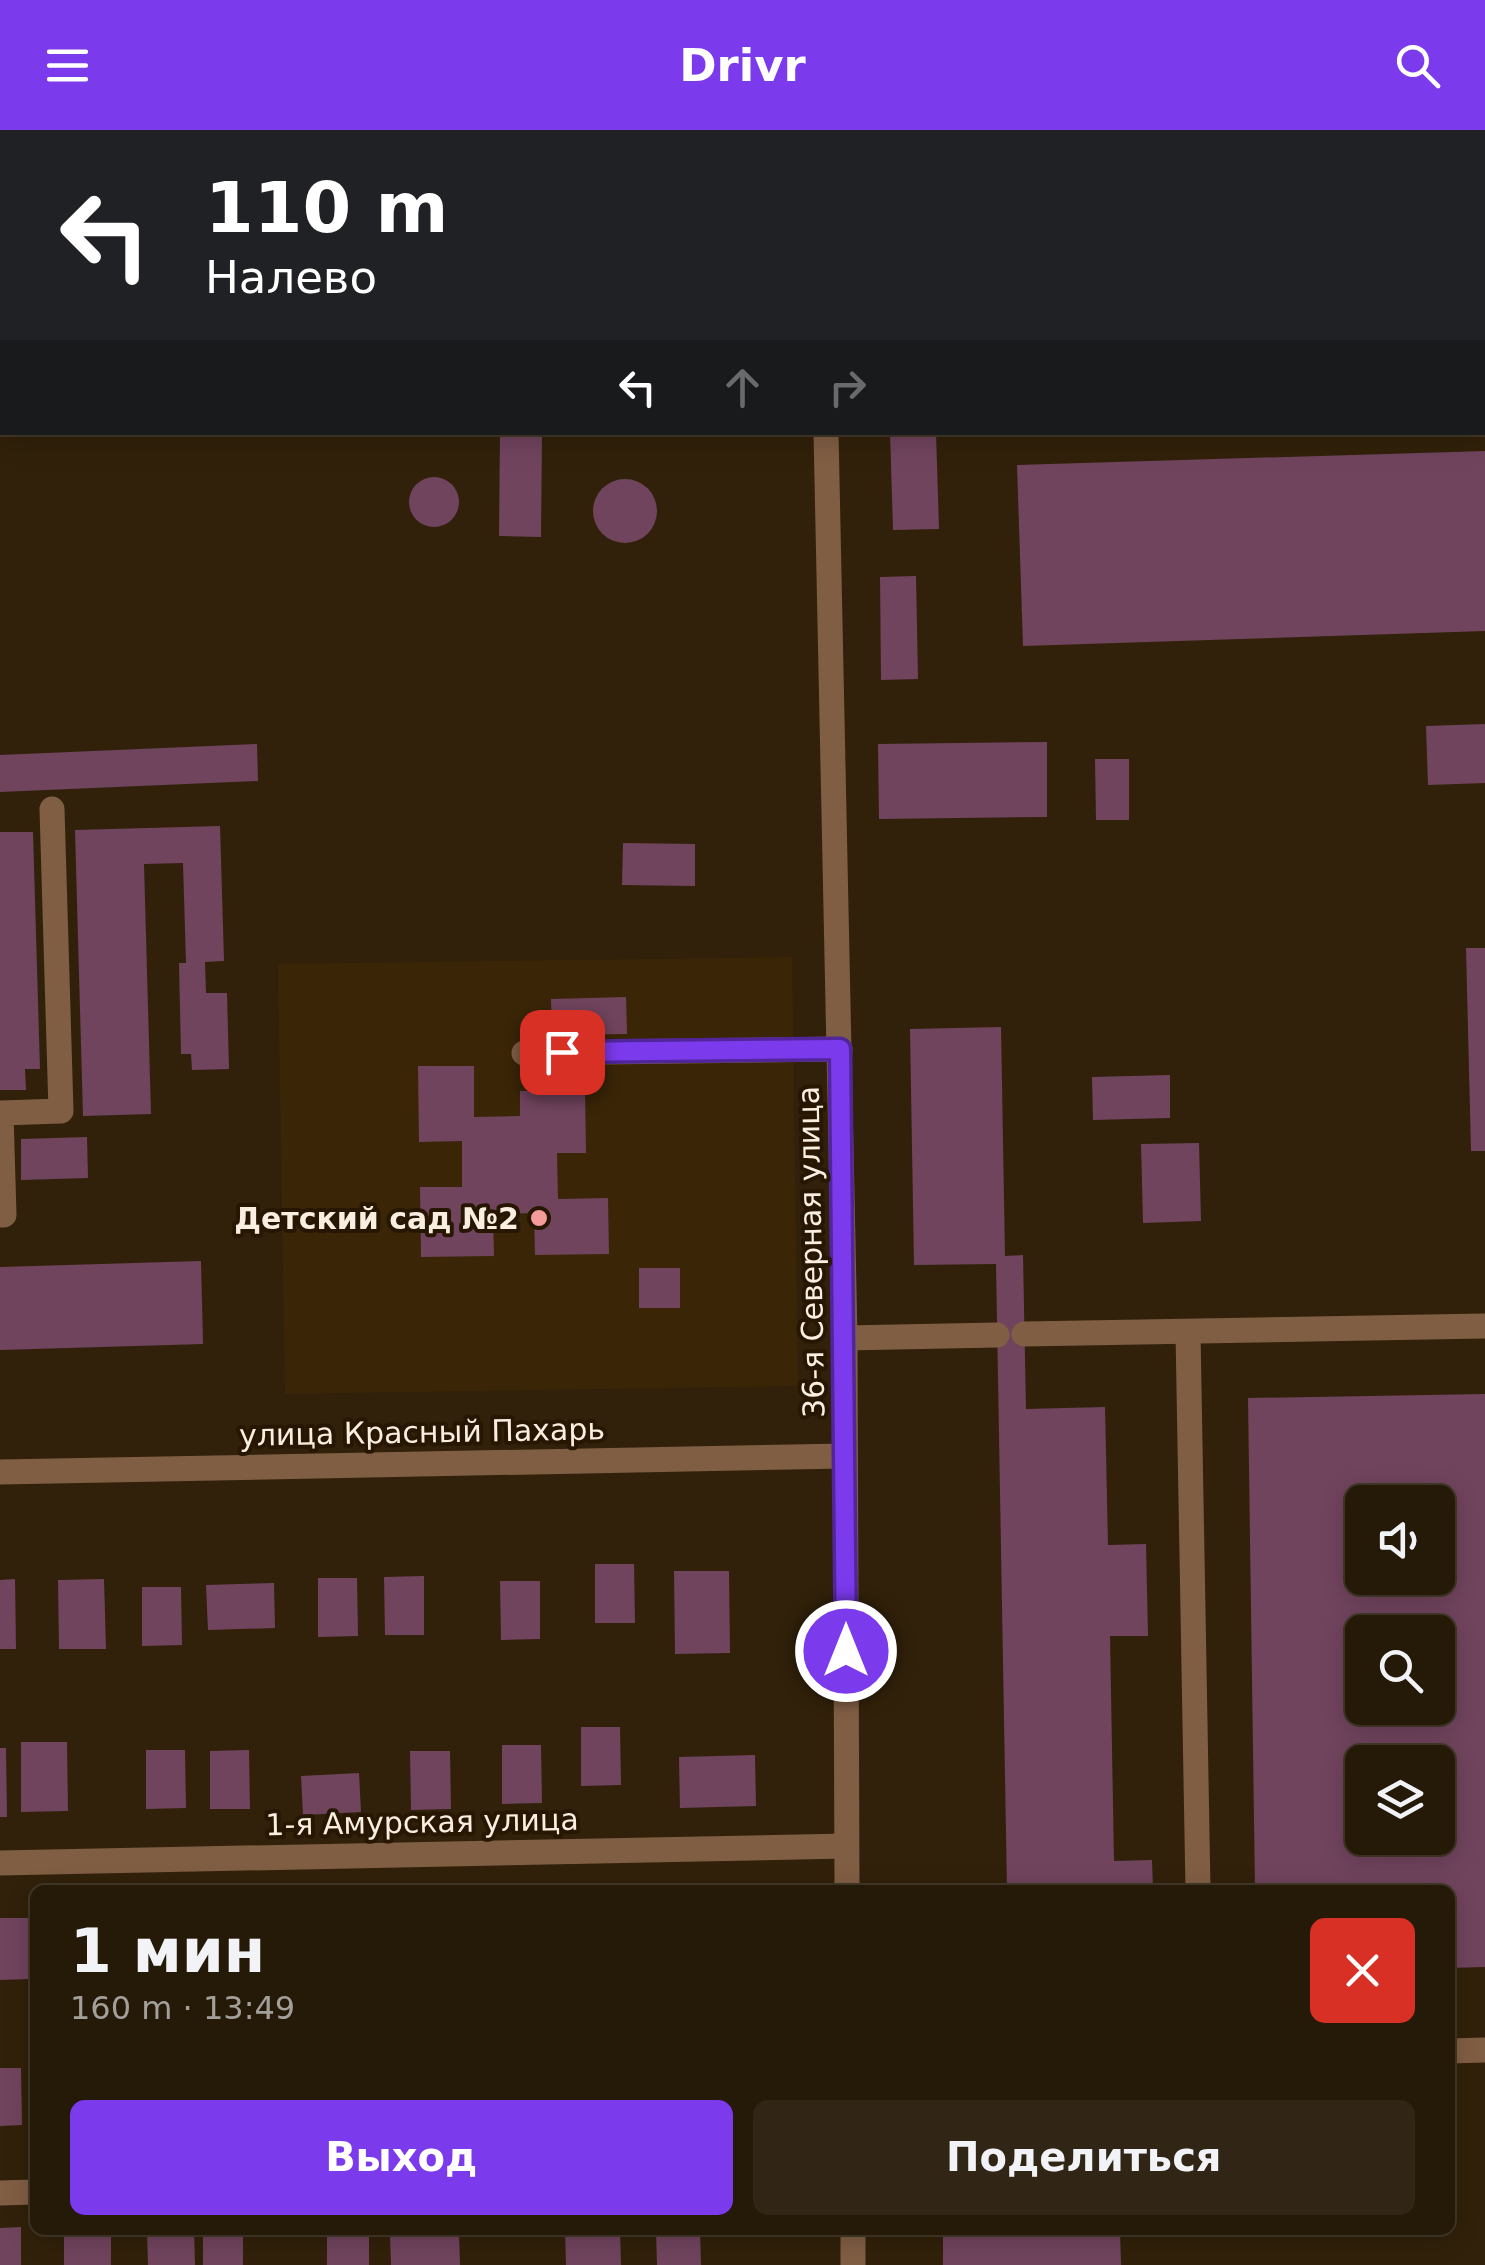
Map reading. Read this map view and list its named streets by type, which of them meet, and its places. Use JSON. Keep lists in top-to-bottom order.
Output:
{
  "streets": {
    "street": ["36-я Северная улица", "улица Красный Пахарь", "1-я Амурская улица"]
  },
  "crossings": [
    ["36-я Северная улица", "улица Красный Пахарь"],
    ["36-я Северная улица", "1-я Амурская улица"]
  ],
  "places": ["Детский сад №2"],
  "page": {
    "header": "Drivr",
    "turn": ["110 m", "Налево"],
    "heading": ["1 мин", "160 m · 13:49"],
    "buttons": ["Выход", "Поделиться"]
  }
}
